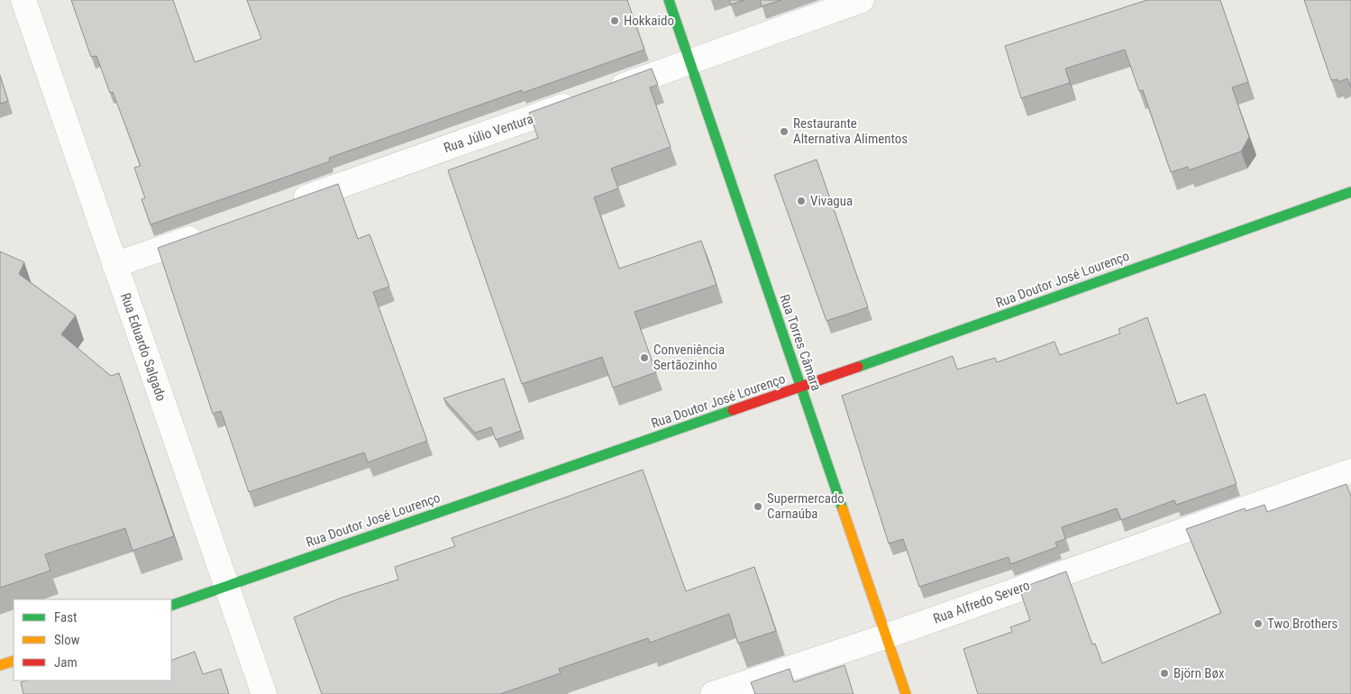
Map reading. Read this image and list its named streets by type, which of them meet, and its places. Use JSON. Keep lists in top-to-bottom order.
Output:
{
  "streets": {
    "street": [
      "Rua Júlio Ventura",
      "Rua Doutor José Lourenço",
      "Rua Torres Câmara",
      "Rua Eduardo Salgado",
      "Rua Alfredo Severo"
    ]
  },
  "crossings": [
    ["Rua Doutor José Lourenço", "Rua Torres Câmara"],
    ["Rua Doutor José Lourenço", "Rua Eduardo Salgado"],
    ["Rua Torres Câmara", "Rua Alfredo Severo"]
  ],
  "places": [
    "Hokkaido",
    "Restaurante Alternativa Alimentos",
    "Vivagua",
    "Conveniência Sertãozinho",
    "Supermercado Carnaúba",
    "Two Brothers",
    "Björn Bøx"
  ],
  "legend": ["Fast", "Slow", "Jam"]
}
